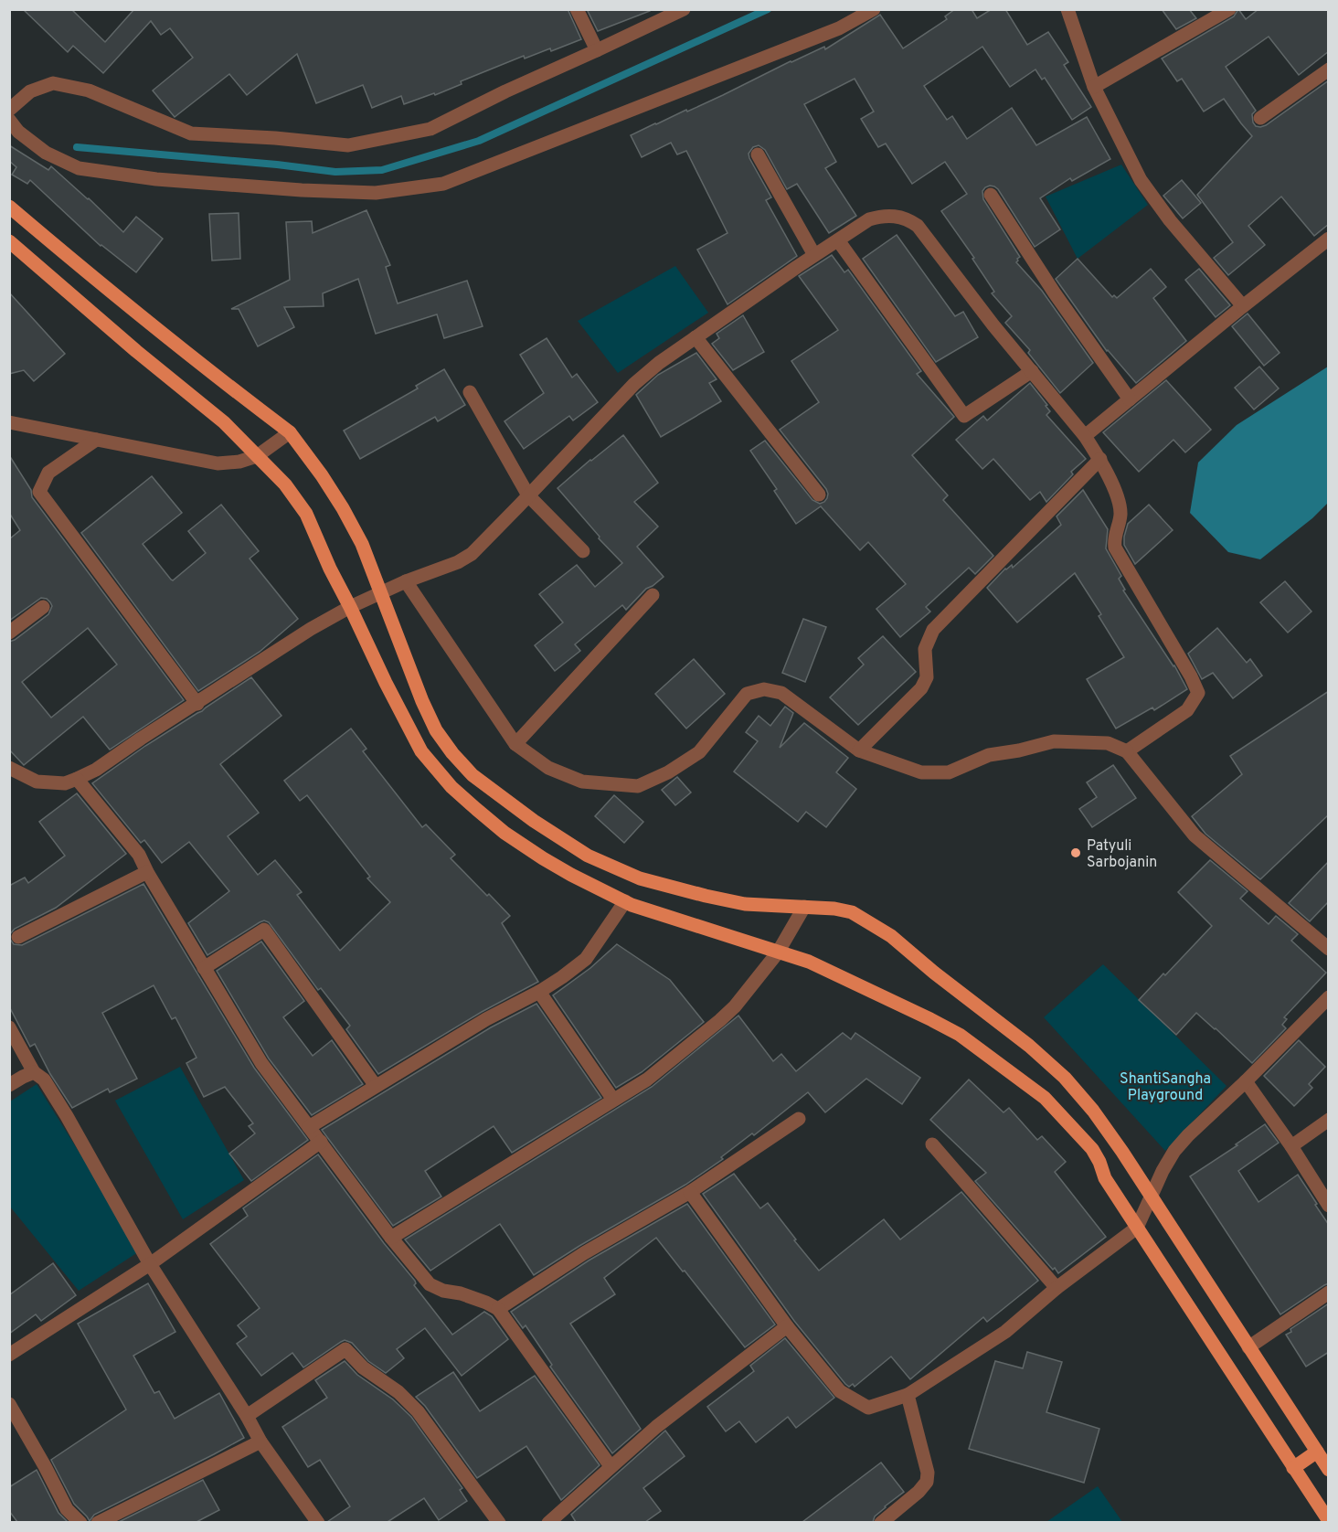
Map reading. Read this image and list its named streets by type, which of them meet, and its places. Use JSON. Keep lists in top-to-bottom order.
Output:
{
  "parks": ["ShantiSangha Playground"],
  "places": ["Patyuli Sarbojanin"]
}
